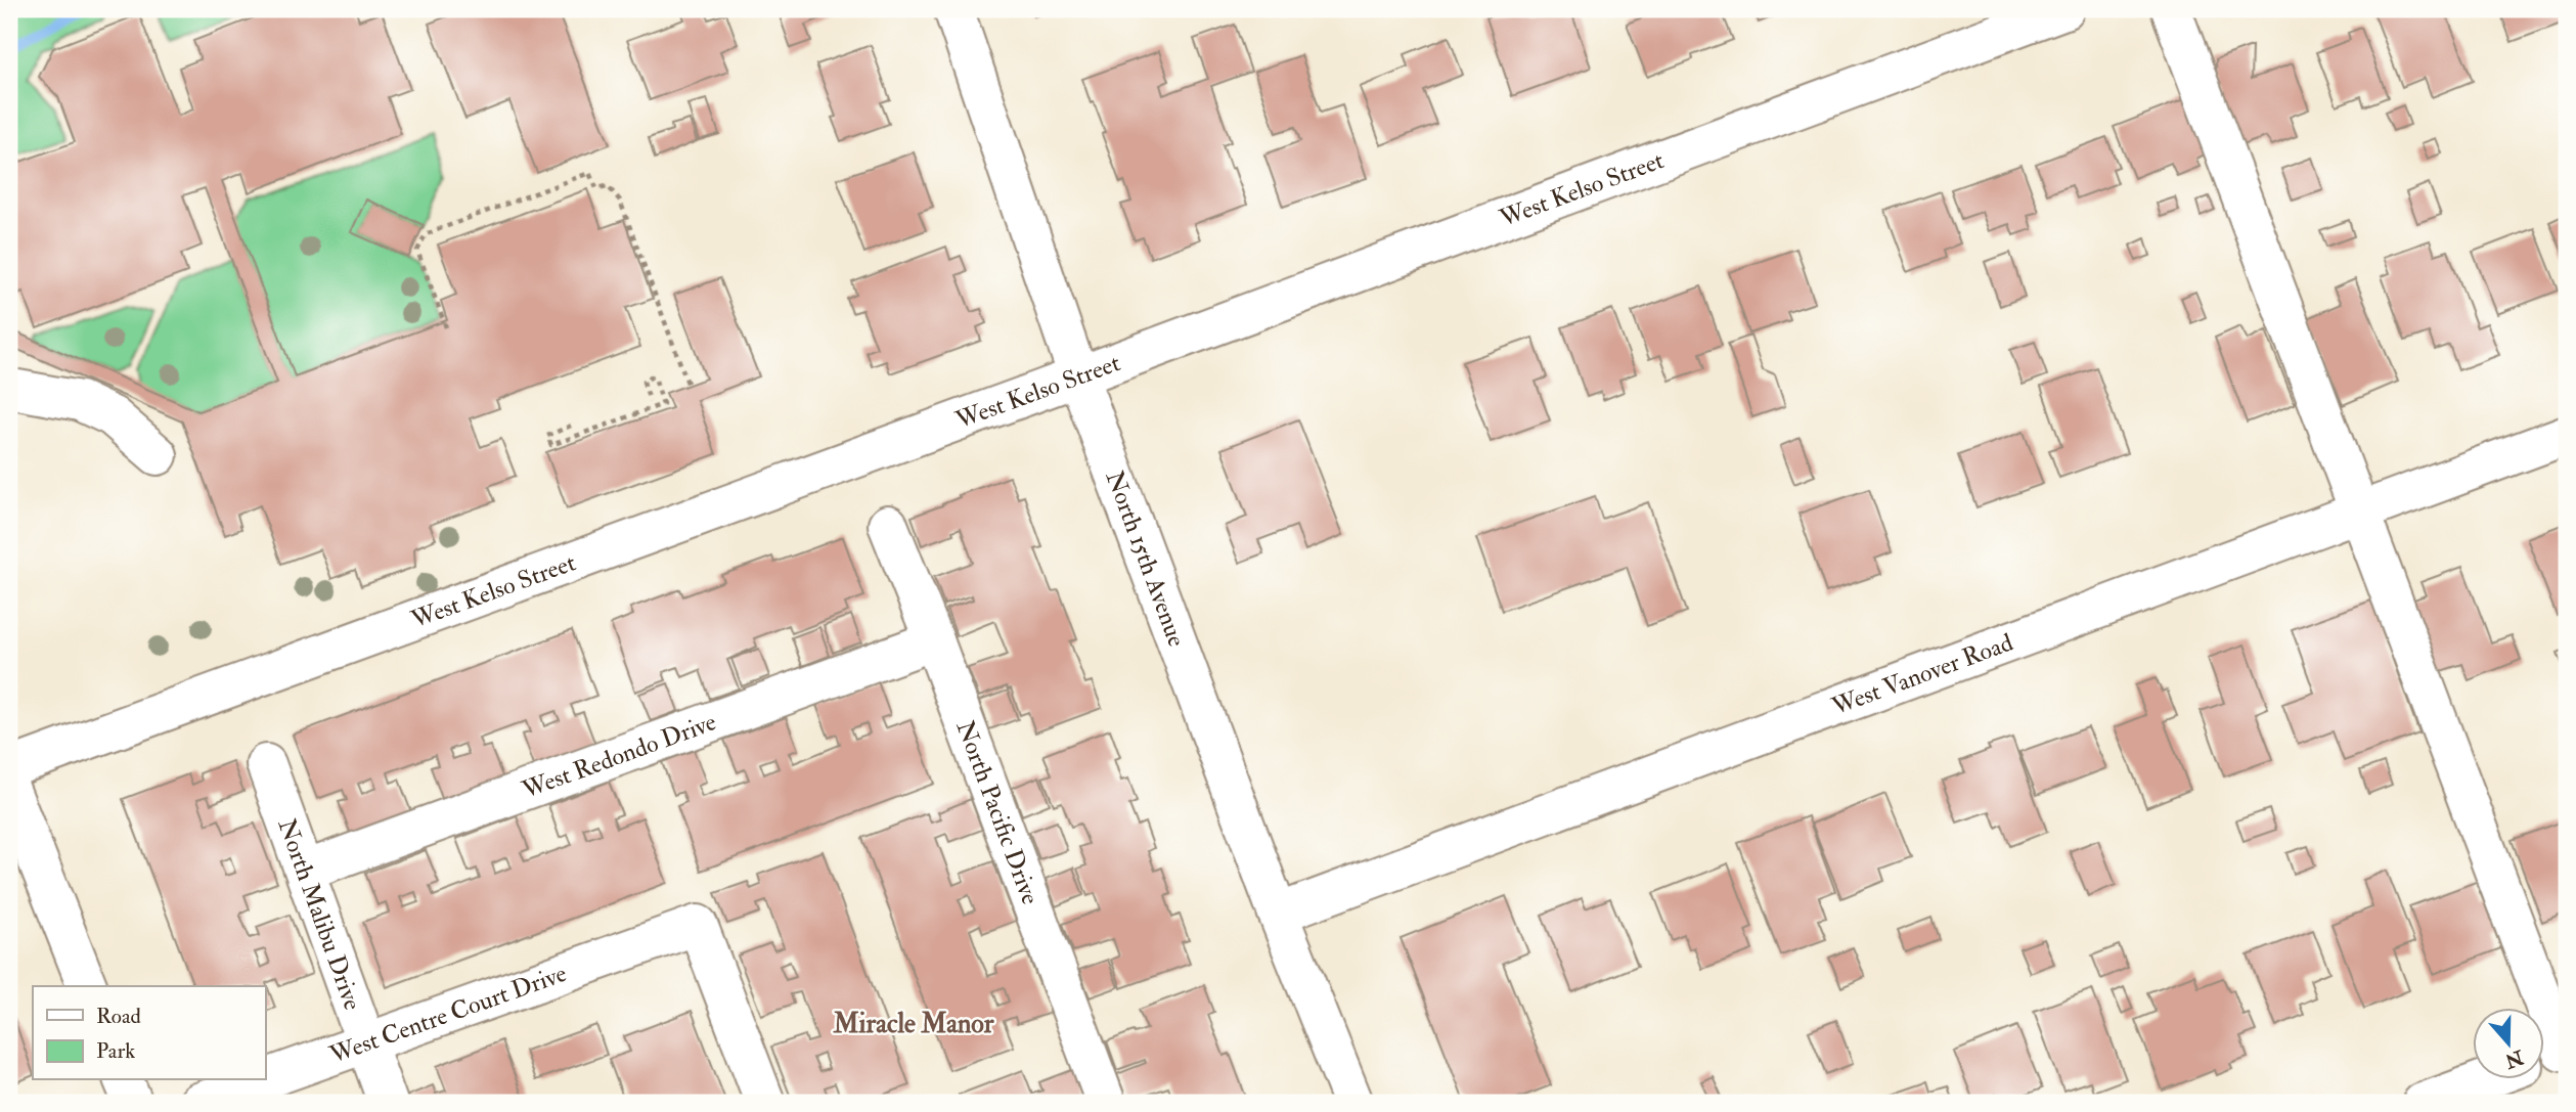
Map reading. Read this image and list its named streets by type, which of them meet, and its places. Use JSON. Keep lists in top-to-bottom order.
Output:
{
  "streets": {
    "street": [
      "West Kelso Street",
      "North 15th Avenue",
      "West Vanover Road",
      "West Redondo Drive",
      "North Pacific Drive",
      "North Malibu Drive",
      "West Centre Court Drive"
    ]
  },
  "crossings": [
    ["West Kelso Street", "North 15th Avenue"],
    ["North 15th Avenue", "West Vanover Road"],
    ["West Redondo Drive", "North Pacific Drive"],
    ["West Redondo Drive", "North Malibu Drive"],
    ["North Malibu Drive", "West Centre Court Drive"]
  ],
  "districts": ["Miracle Manor"],
  "legend": ["Road", "Park"],
  "north": "bottom"
}
